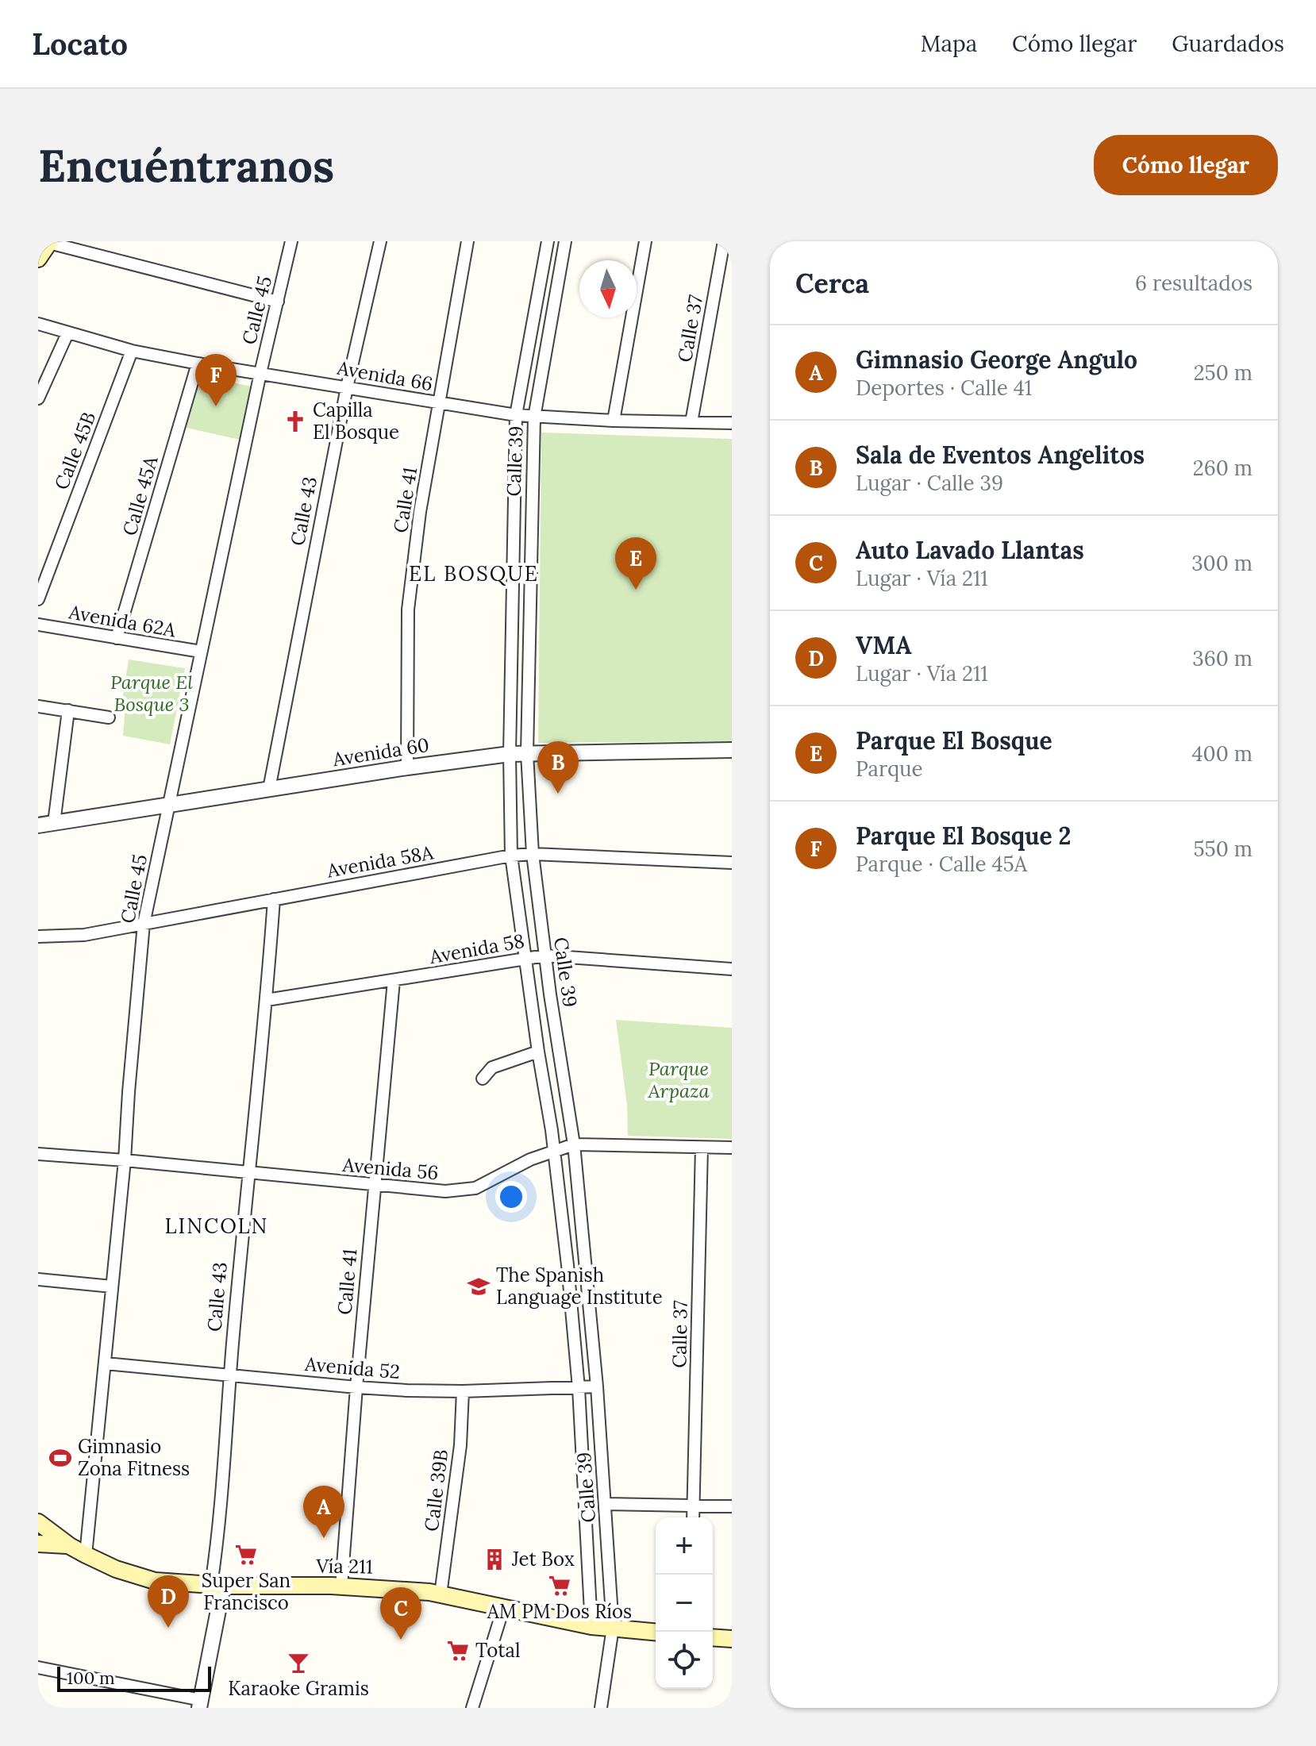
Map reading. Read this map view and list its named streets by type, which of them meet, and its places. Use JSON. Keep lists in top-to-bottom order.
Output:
{
  "streets": {
    "main road": ["Vía 211"],
    "street": [
      "Calle 45",
      "Calle 37",
      "Avenida 66",
      "Calle 45B",
      "Calle 39",
      "Calle 45A",
      "Calle 41",
      "Calle 43",
      "Avenida 62A",
      "Avenida 60",
      "Avenida 58A",
      "Avenida 58",
      "Avenida 56",
      "Avenida 52",
      "Calle 39B"
    ]
  },
  "crossings": [
    ["Calle 45", "Avenida 66"],
    ["Calle 45", "Avenida 62A"],
    ["Calle 45", "Avenida 60"],
    ["Calle 45", "Avenida 58A"],
    ["Calle 45", "Avenida 56"],
    ["Calle 45", "Avenida 52"],
    ["Calle 45", "Vía 211"],
    ["Calle 37", "Avenida 66"],
    ["Calle 37", "Avenida 56"],
    ["Avenida 66", "Calle 45B"],
    ["Avenida 66", "Calle 39"],
    ["Avenida 66", "Calle 45A"],
    ["Avenida 66", "Calle 41"],
    ["Avenida 66", "Calle 43"],
    ["Calle 39", "Avenida 60"],
    ["Calle 39", "Avenida 58A"],
    ["Calle 39", "Avenida 58"],
    ["Calle 39", "Avenida 56"],
    ["Calle 39", "Avenida 52"],
    ["Calle 39", "Vía 211"],
    ["Calle 45A", "Avenida 62A"],
    ["Calle 41", "Avenida 60"],
    ["Calle 41", "Avenida 58"],
    ["Calle 41", "Avenida 56"],
    ["Calle 41", "Avenida 52"],
    ["Calle 41", "Vía 211"],
    ["Calle 43", "Avenida 60"],
    ["Calle 43", "Avenida 58A"],
    ["Calle 43", "Avenida 58"],
    ["Calle 43", "Avenida 56"],
    ["Calle 43", "Avenida 52"],
    ["Calle 43", "Vía 211"],
    ["Avenida 52", "Calle 39B"],
    ["Calle 39B", "Vía 211"]
  ],
  "districts": ["EL BOSQUE", "LINCOLN"],
  "parks": ["Parque El Bosque 3", "Parque Arpaza"],
  "places": {
    "church": ["Capilla El Bosque"],
    "school or university": ["The Spanish Language Institute"],
    "sports": ["Gimnasio Zona Fitness"],
    "supermarket": ["Super San Francisco", "AM PM Dos Ríos", "Total"],
    "building": ["Jet Box"],
    "bar": ["Karaoke Gramis"]
  },
  "scale_bar": "100 m",
  "north": "bottom",
  "page": {
    "header": "Locato",
    "nav": ["Mapa", "Cómo llegar", "Guardados"],
    "buttons": "Cómo llegar",
    "title": "Encuéntranos",
    "heading": ["Cerca", "6 resultados"],
    "list": [
      {
        "mark": "A",
        "name": "Gimnasio George Angulo",
        "note": "Deportes · Calle 41",
        "value": "250 m"
      },
      {
        "mark": "B",
        "name": "Sala de Eventos Angelitos",
        "note": "Lugar · Calle 39",
        "value": "260 m"
      },
      {
        "mark": "C",
        "name": "Auto Lavado Llantas",
        "note": "Lugar · Vía 211",
        "value": "300 m"
      },
      {
        "mark": "D",
        "name": "VMA",
        "note": "Lugar · Vía 211",
        "value": "360 m"
      },
      {
        "mark": "E",
        "name": "Parque El Bosque",
        "note": "Parque",
        "value": "400 m"
      },
      {
        "mark": "F",
        "name": "Parque El Bosque 2",
        "note": "Parque · Calle 45A",
        "value": "550 m"
      }
    ],
    "pins": [
      "F",
      "E",
      "B",
      "A",
      "D",
      "C"
    ],
    "map_buttons": ["+", "−"],
    "scale": "100 m"
  }
}
